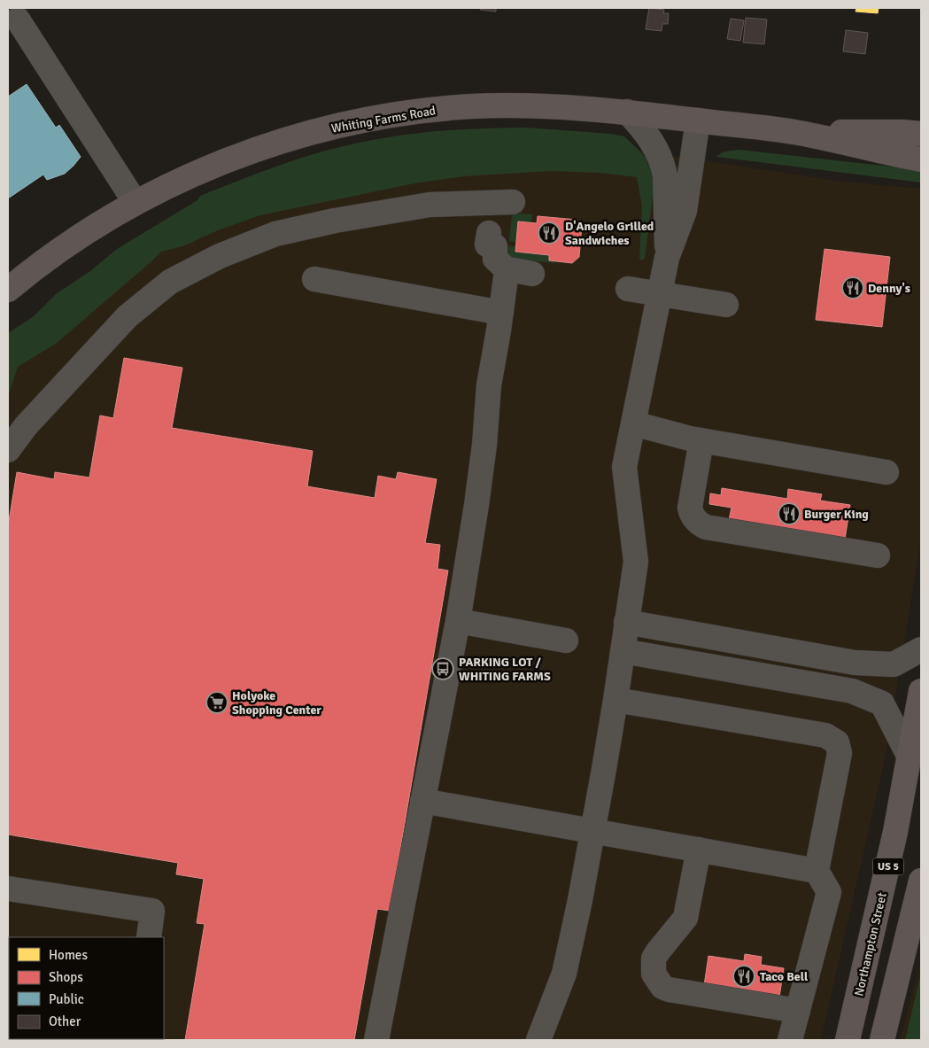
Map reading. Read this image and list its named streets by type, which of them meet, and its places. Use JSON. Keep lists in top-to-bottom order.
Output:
{
  "streets": {
    "main road": ["Whiting Farms Road", "US 5", "Northampton Street"]
  },
  "places": {
    "restaurant": [
      "D'Angelo Grilled Sandwiches",
      "Denny's",
      "Burger King",
      "Taco Bell"
    ],
    "bus stop": ["PARKING LOT / WHITING FARMS"],
    "supermarket": ["Holyoke Shopping Center"]
  },
  "legend": [
    "Homes",
    "Shops",
    "Public",
    "Other"
  ]
}
